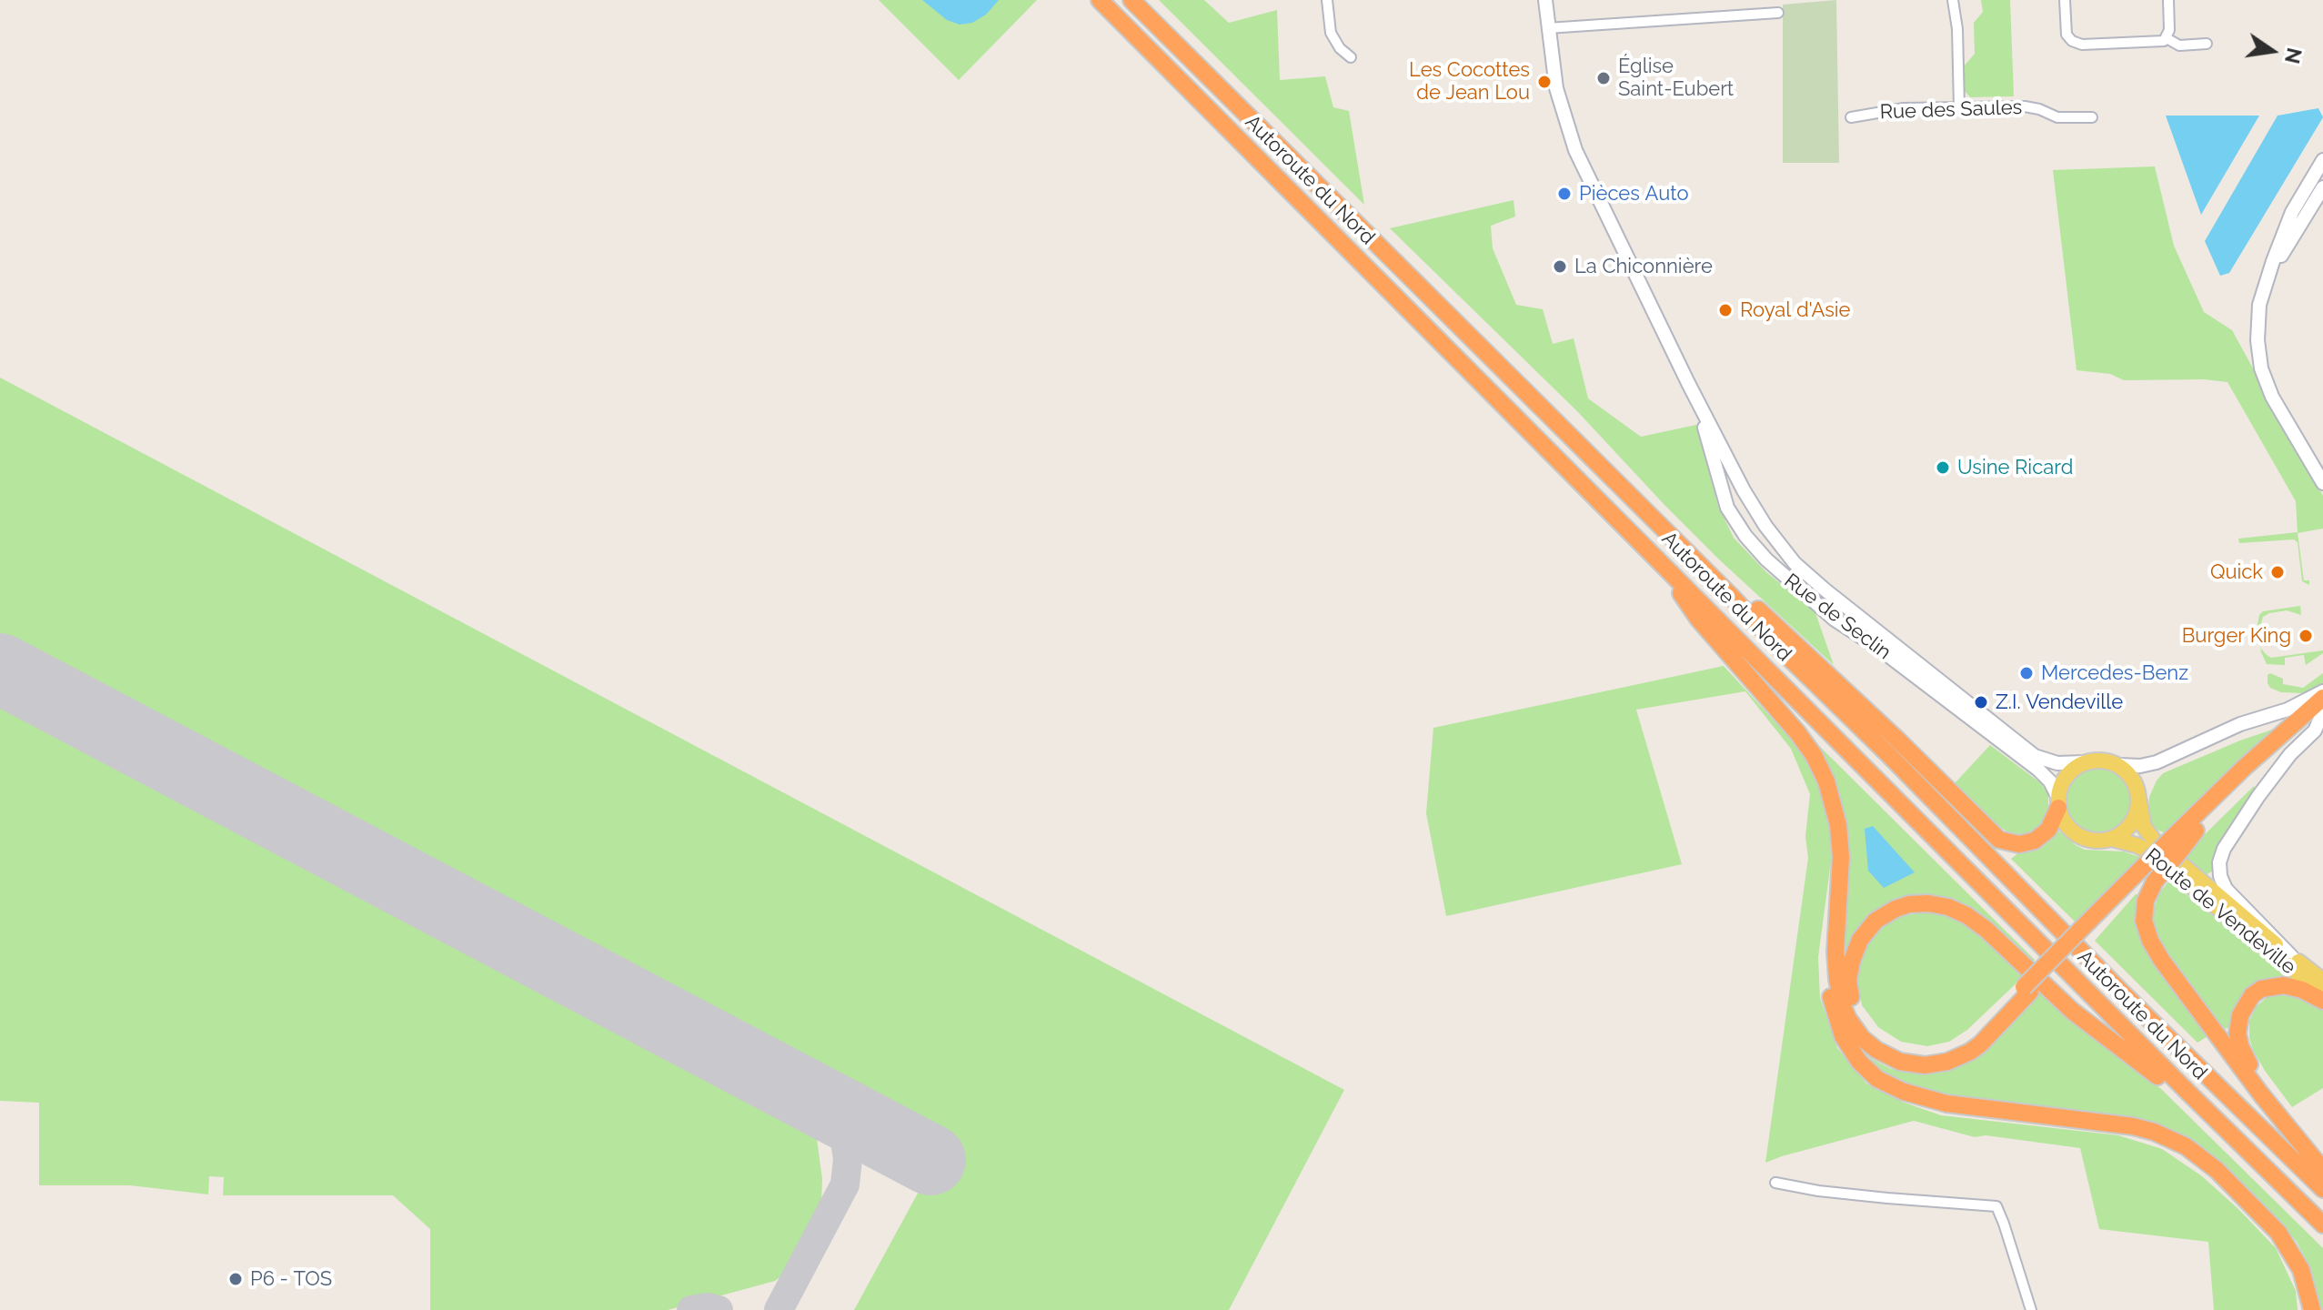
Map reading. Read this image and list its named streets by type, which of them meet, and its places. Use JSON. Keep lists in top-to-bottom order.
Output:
{
  "streets": {
    "highway": ["Autoroute du Nord"],
    "main road": ["Rue de Seclin", "Route de Vendeville"],
    "street": ["Rue des Saules"]
  },
  "crossings": [
    ["Rue de Seclin", "Route de Vendeville"]
  ],
  "places": [
    "Église Saint-Eubert",
    "Les Cocottes de Jean Lou",
    "Pièces Auto",
    "La Chiconnière",
    "Royal d'Asie",
    "Usine Ricard",
    "Quick",
    "Burger King",
    "Mercedes-Benz",
    "Z.I. Vendeville",
    "P6 - TOS"
  ],
  "north": "right"
}
